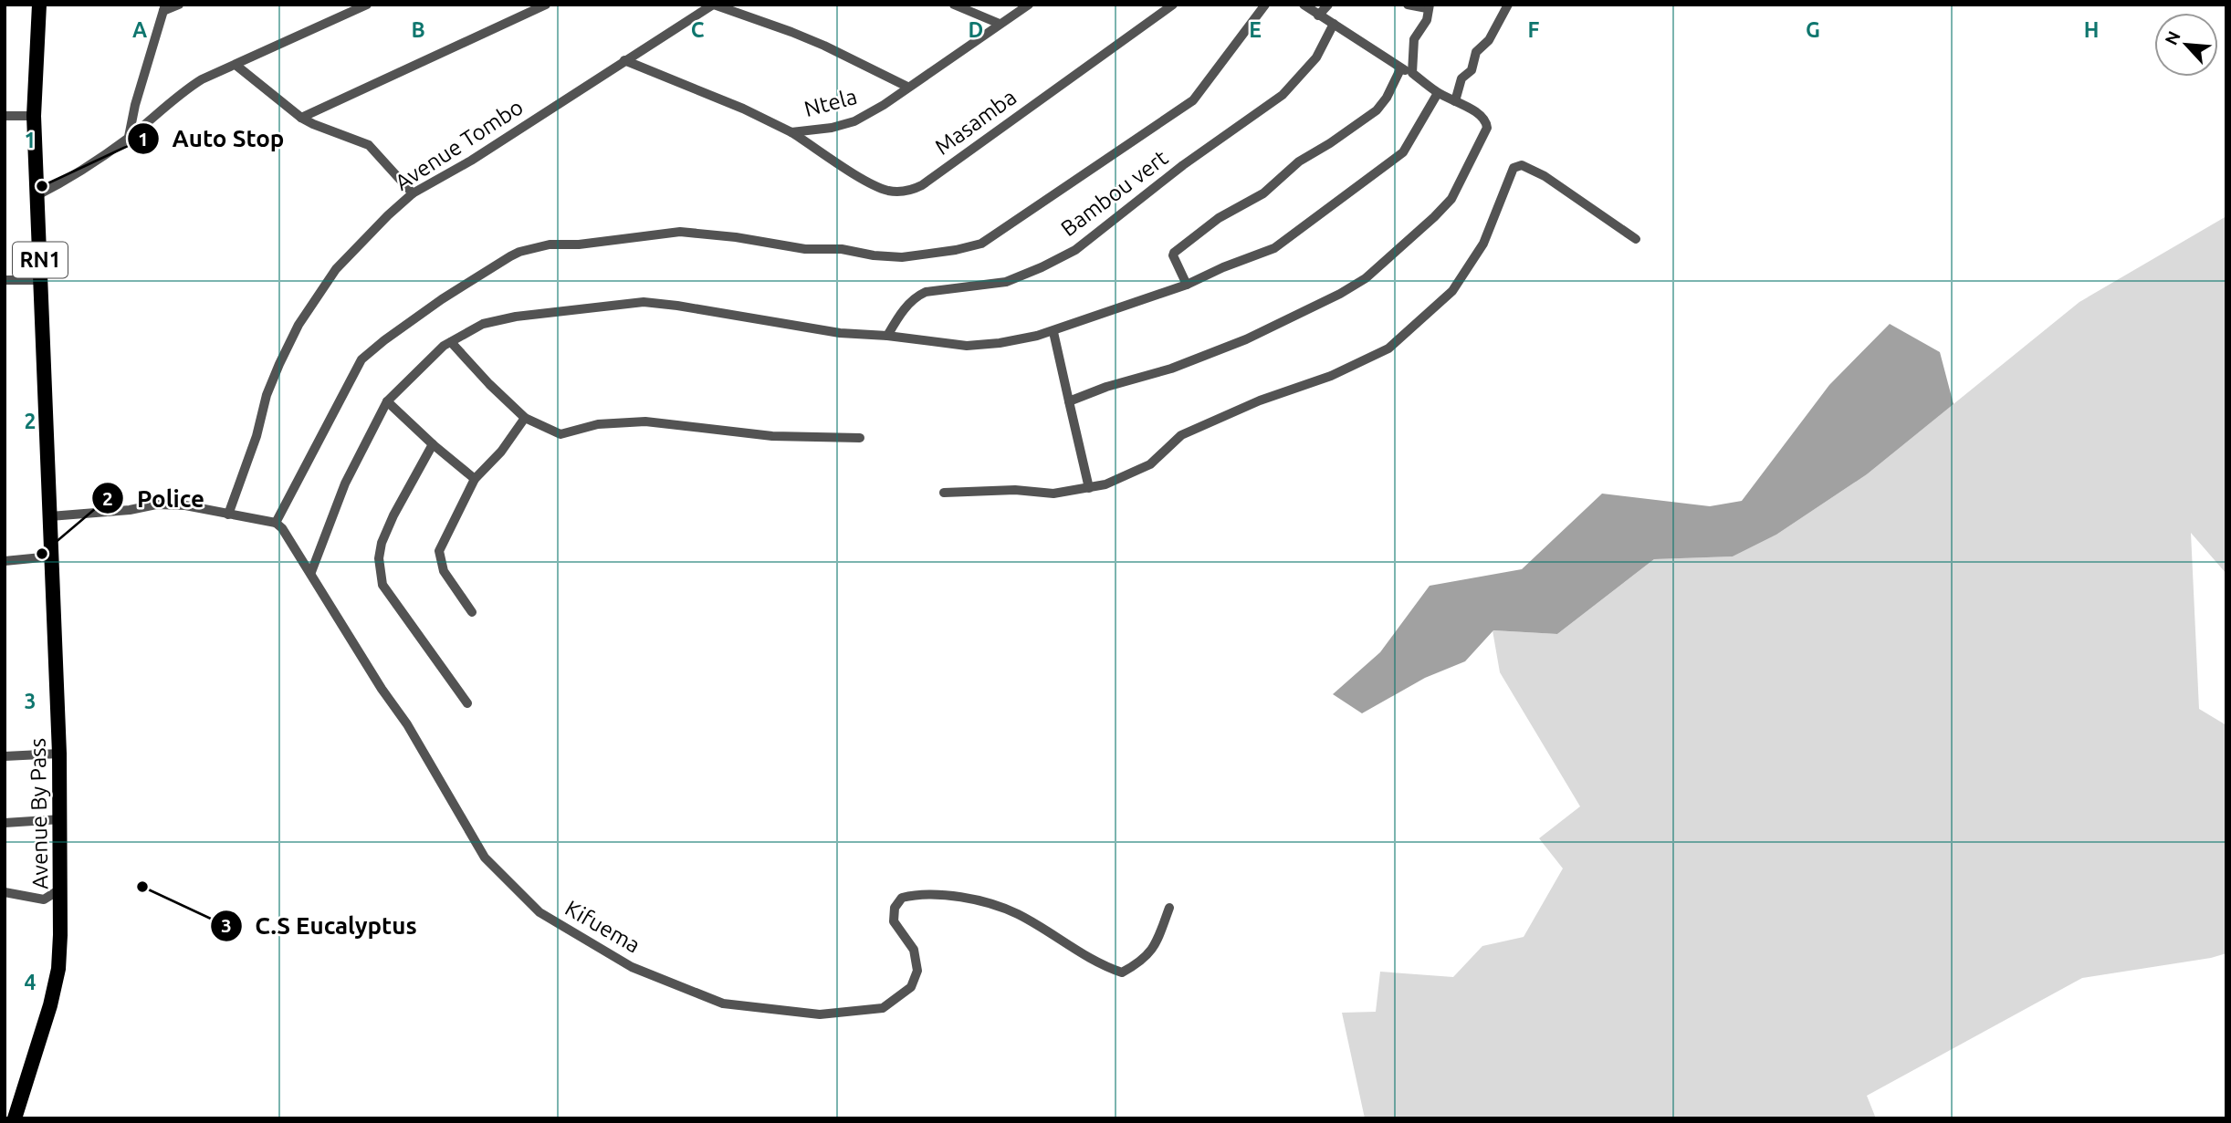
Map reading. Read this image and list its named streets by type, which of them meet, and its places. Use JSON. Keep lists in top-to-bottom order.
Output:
{
  "streets": {
    "highway": ["RN1", "Avenue By Pass"],
    "street": [
      "Ntela",
      "Masamba",
      "Avenue Tombo",
      "Bambou vert",
      "Kifuema"
    ]
  },
  "crossings": [
    ["Ntela", "Masamba"],
    ["Ntela", "Avenue Tombo"]
  ],
  "places": ["Auto Stop", "Police", "C.S Eucalyptus"],
  "north": "top left",
  "grid": {
    "columns": [
      "A",
      "B",
      "C",
      "D",
      "E",
      "F",
      "G",
      "H"
    ],
    "rows": [
      "1",
      "2",
      "3",
      "4"
    ]
  }
}
